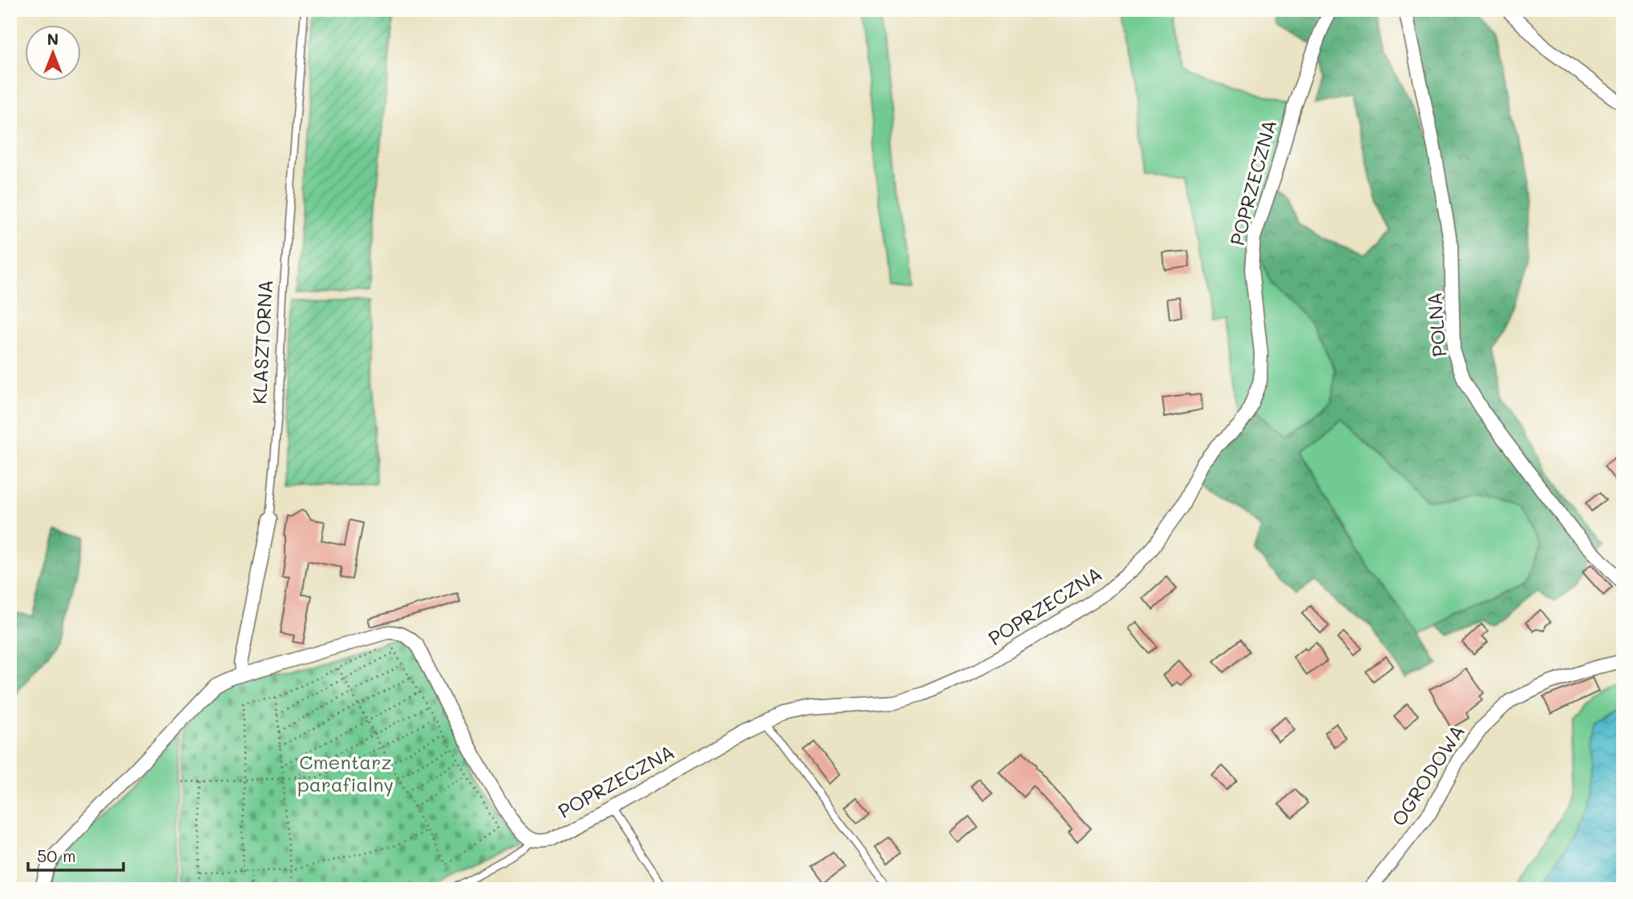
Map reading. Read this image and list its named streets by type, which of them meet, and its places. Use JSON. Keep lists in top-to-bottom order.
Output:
{
  "streets": {
    "street": [
      "POPRZECZNA",
      "POLNA",
      "KLASZTORNA",
      "OGRODOWA"
    ]
  },
  "parks": ["Cmentarz parafialny"],
  "scale_bar": "50 m",
  "north": "top"
}
